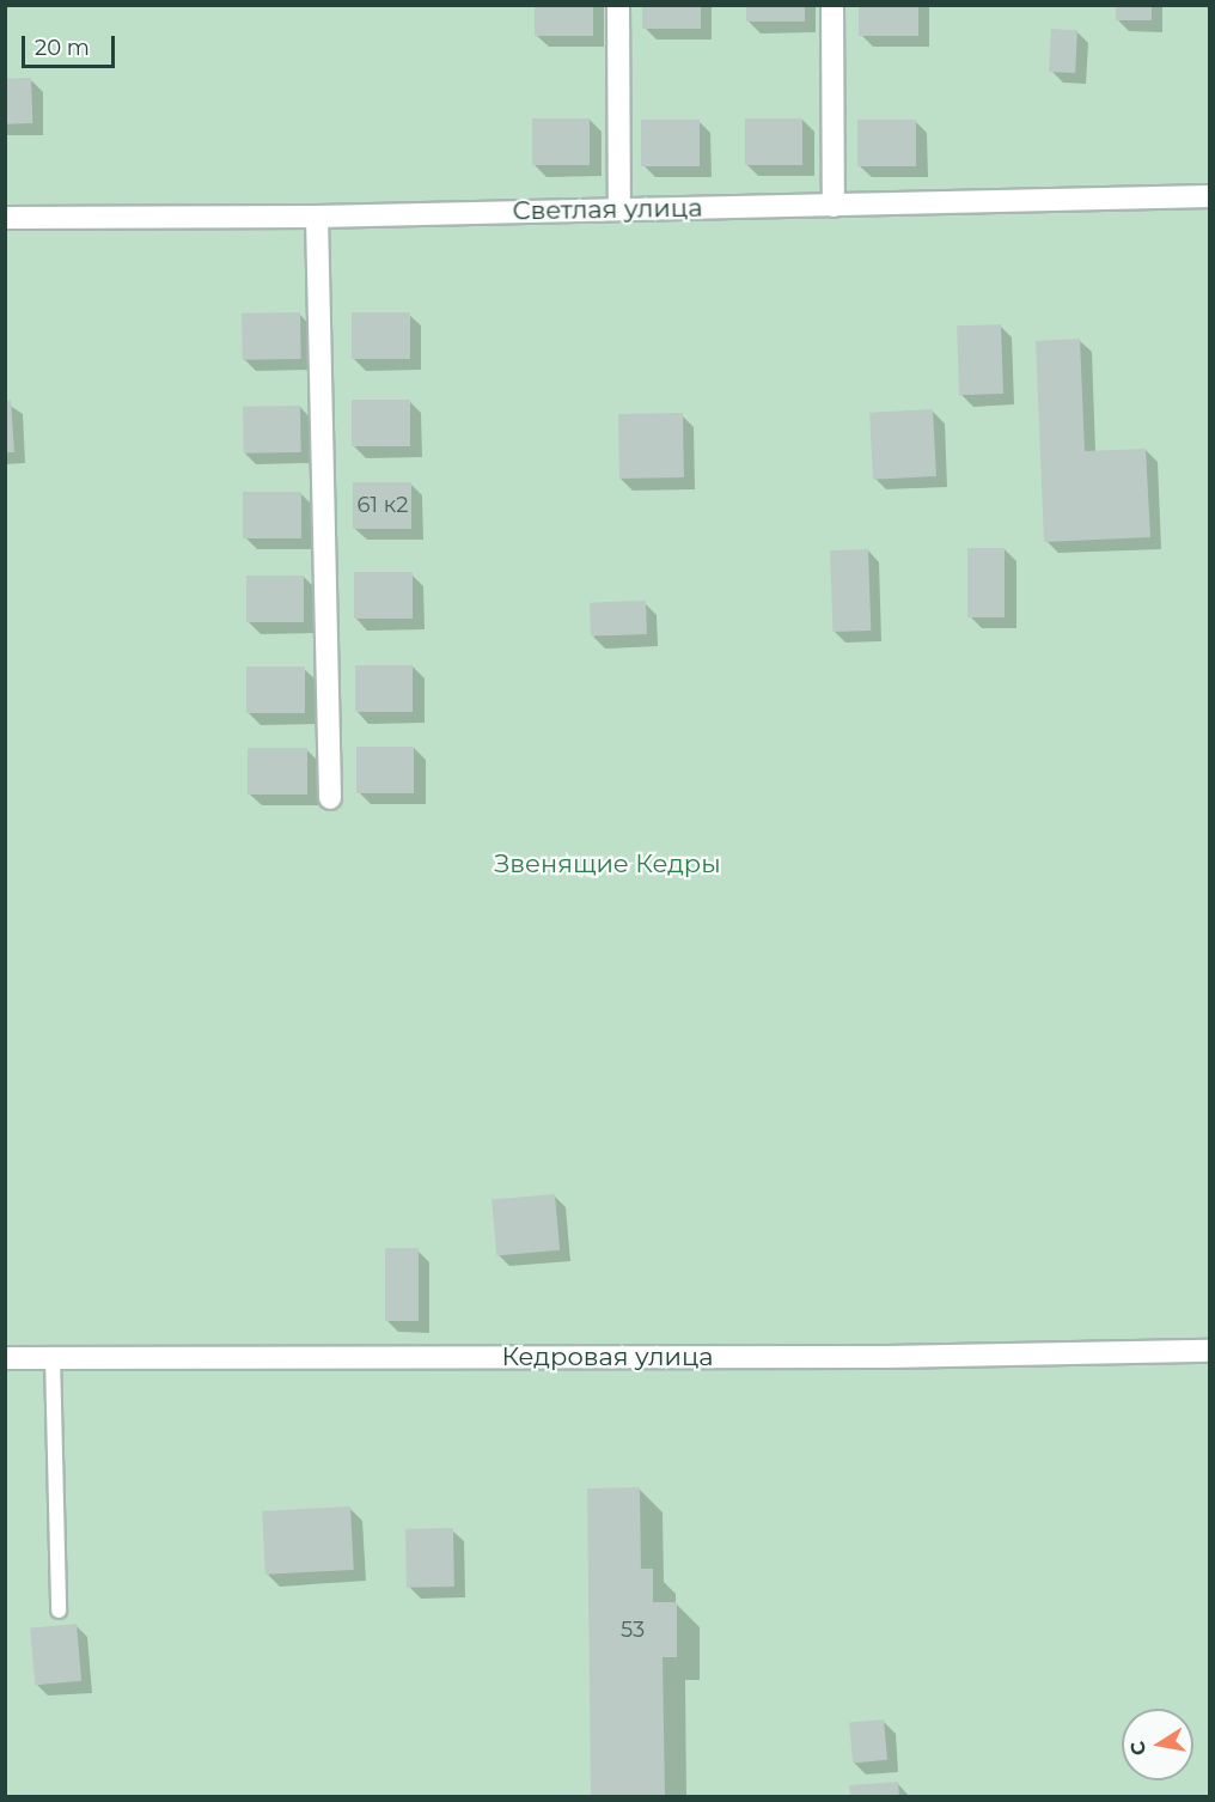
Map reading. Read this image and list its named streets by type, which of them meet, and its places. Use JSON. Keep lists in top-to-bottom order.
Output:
{
  "streets": {
    "street": ["Светлая улица", "Кедровая улица"]
  },
  "parks": ["Звенящие Кедры"],
  "house_numbers": ["61 к2", "53"],
  "scale_bar": "20 m",
  "north": "left"
}
